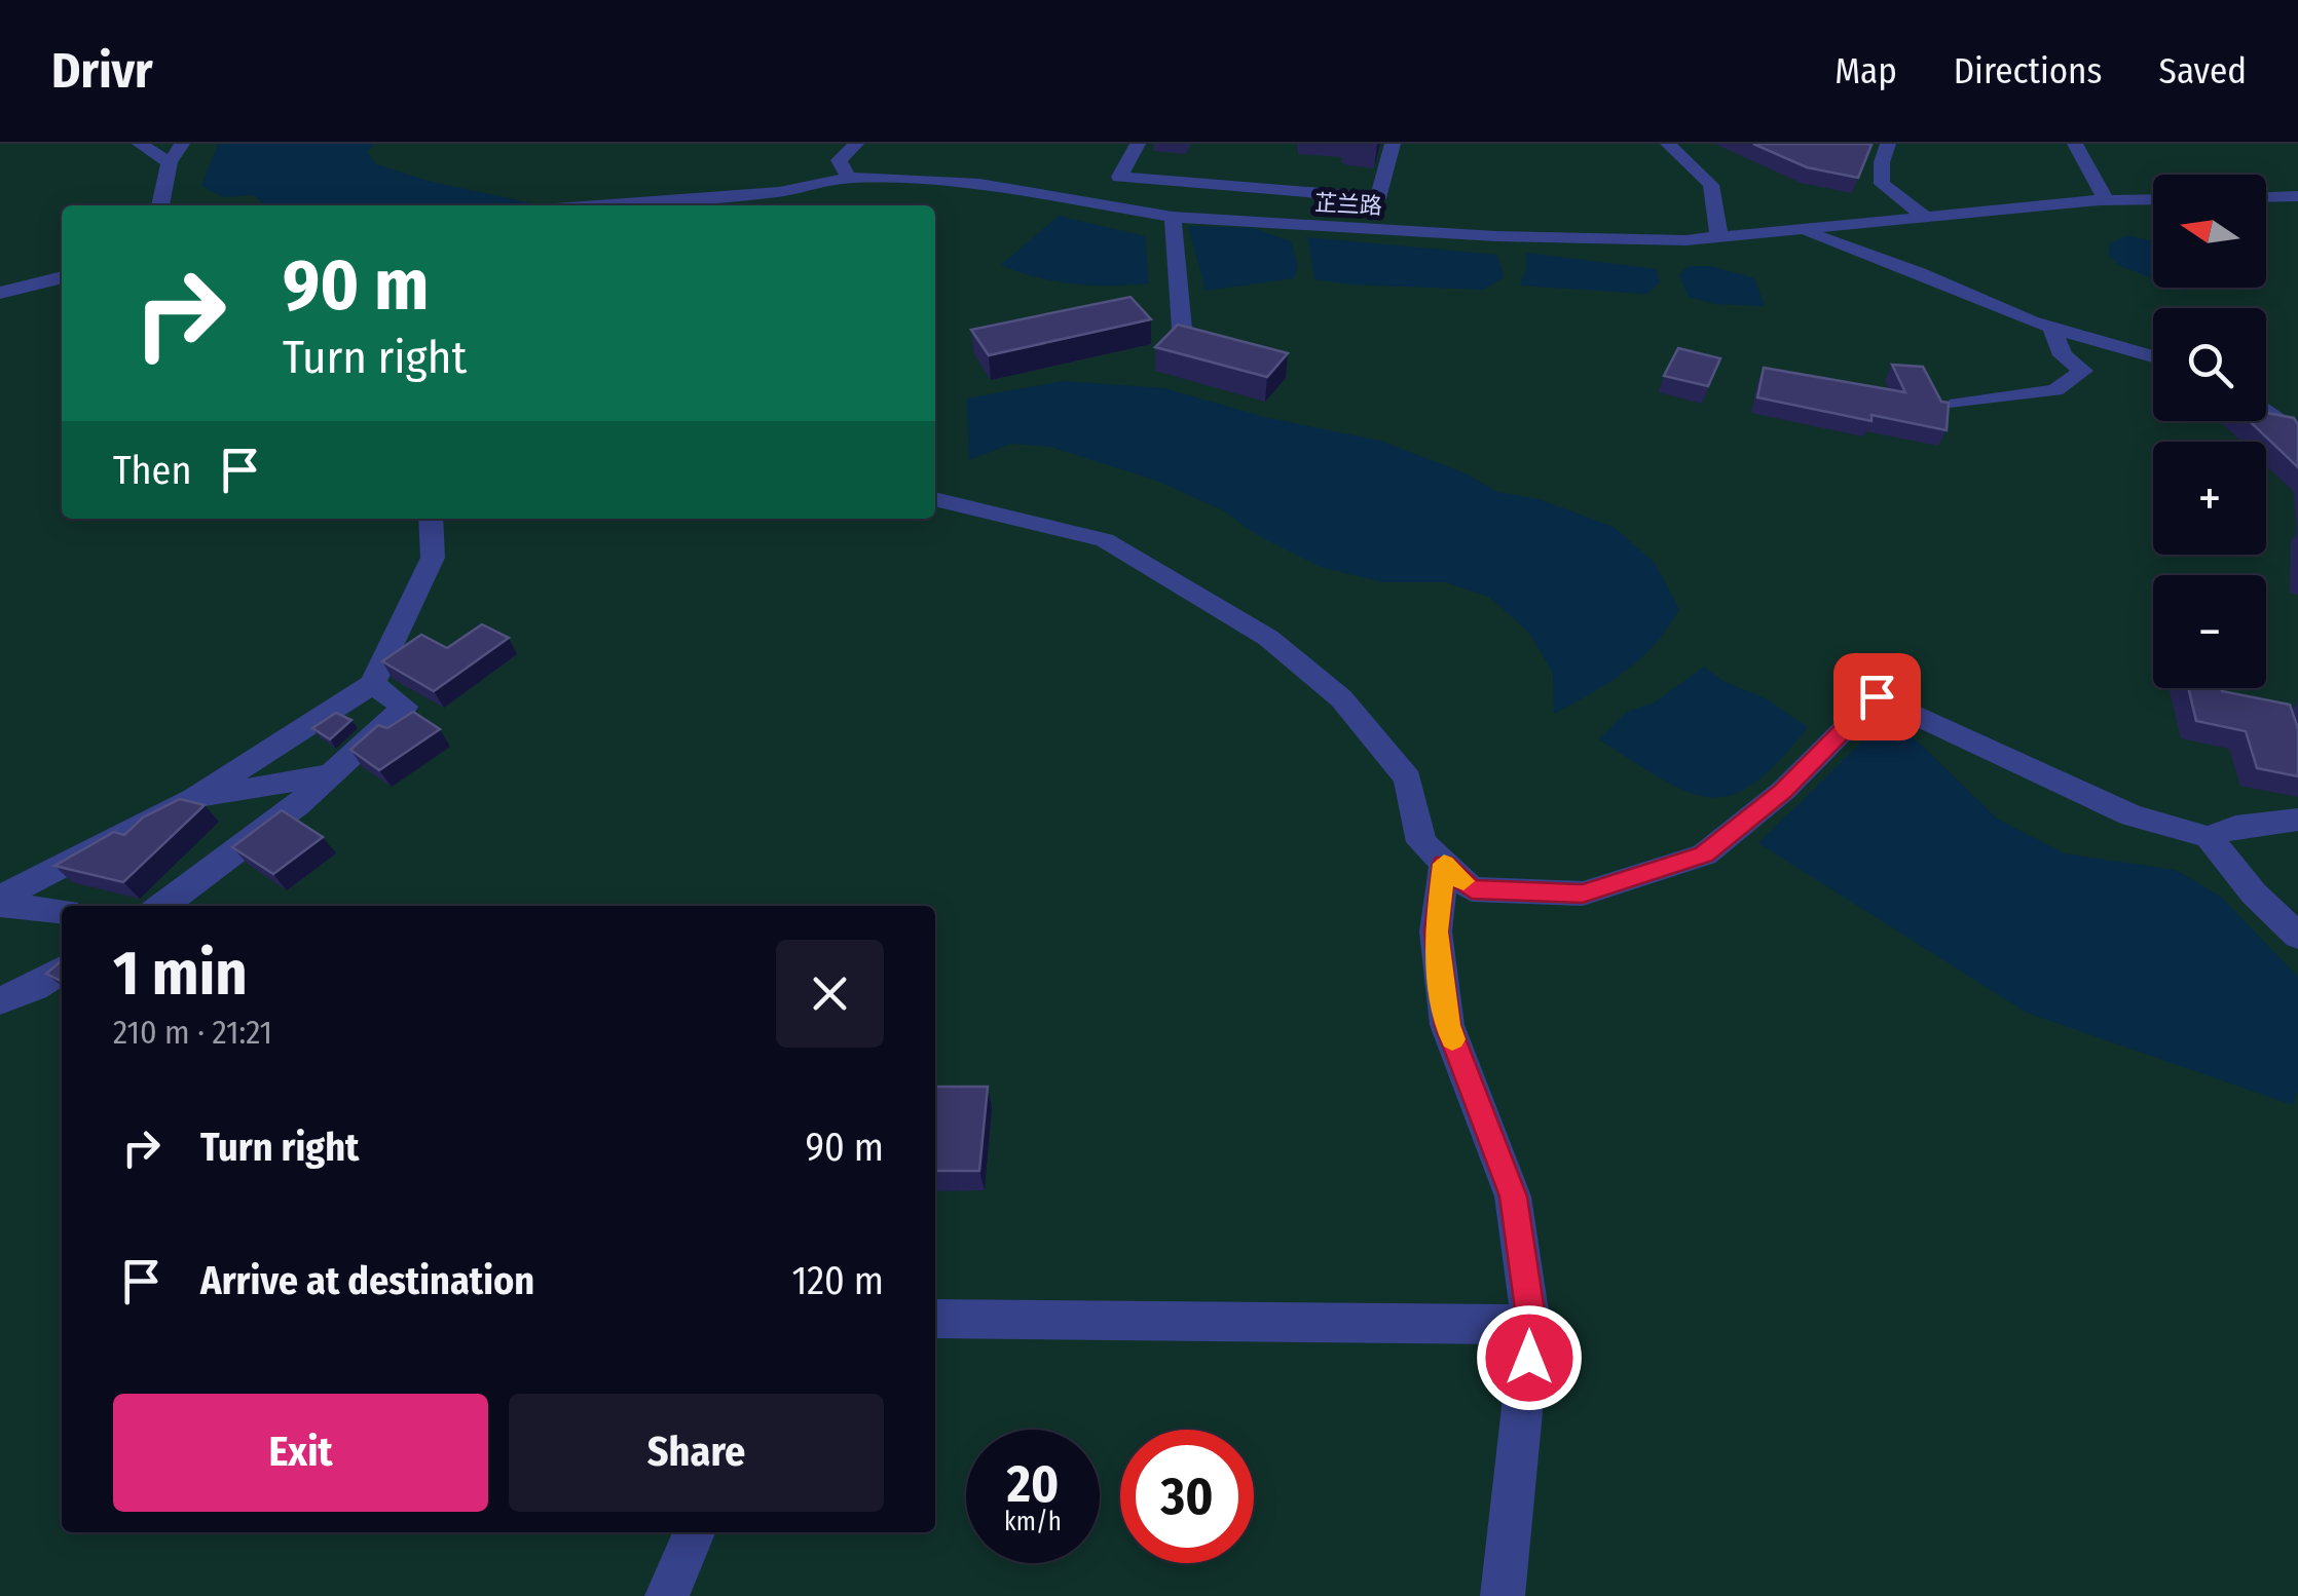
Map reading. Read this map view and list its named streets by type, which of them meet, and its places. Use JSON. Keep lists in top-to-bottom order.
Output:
{
  "streets": {
    "street": ["芷兰路"]
  },
  "north": "left",
  "page": {
    "header": "Drivr",
    "nav": ["Map", "Directions", "Saved"],
    "map_buttons": ["+", "−"],
    "turn": ["90 m", "Turn right"],
    "then": "Then",
    "heading": ["1 min", "210 m · 21:21"],
    "list": [
      {
        "name": "Turn right",
        "value": "90 m"
      },
      {
        "name": "Arrive at destination",
        "value": "120 m"
      }
    ],
    "buttons": ["Exit", "Share"],
    "speed": "20 km/h",
    "limit": "30"
  }
}
